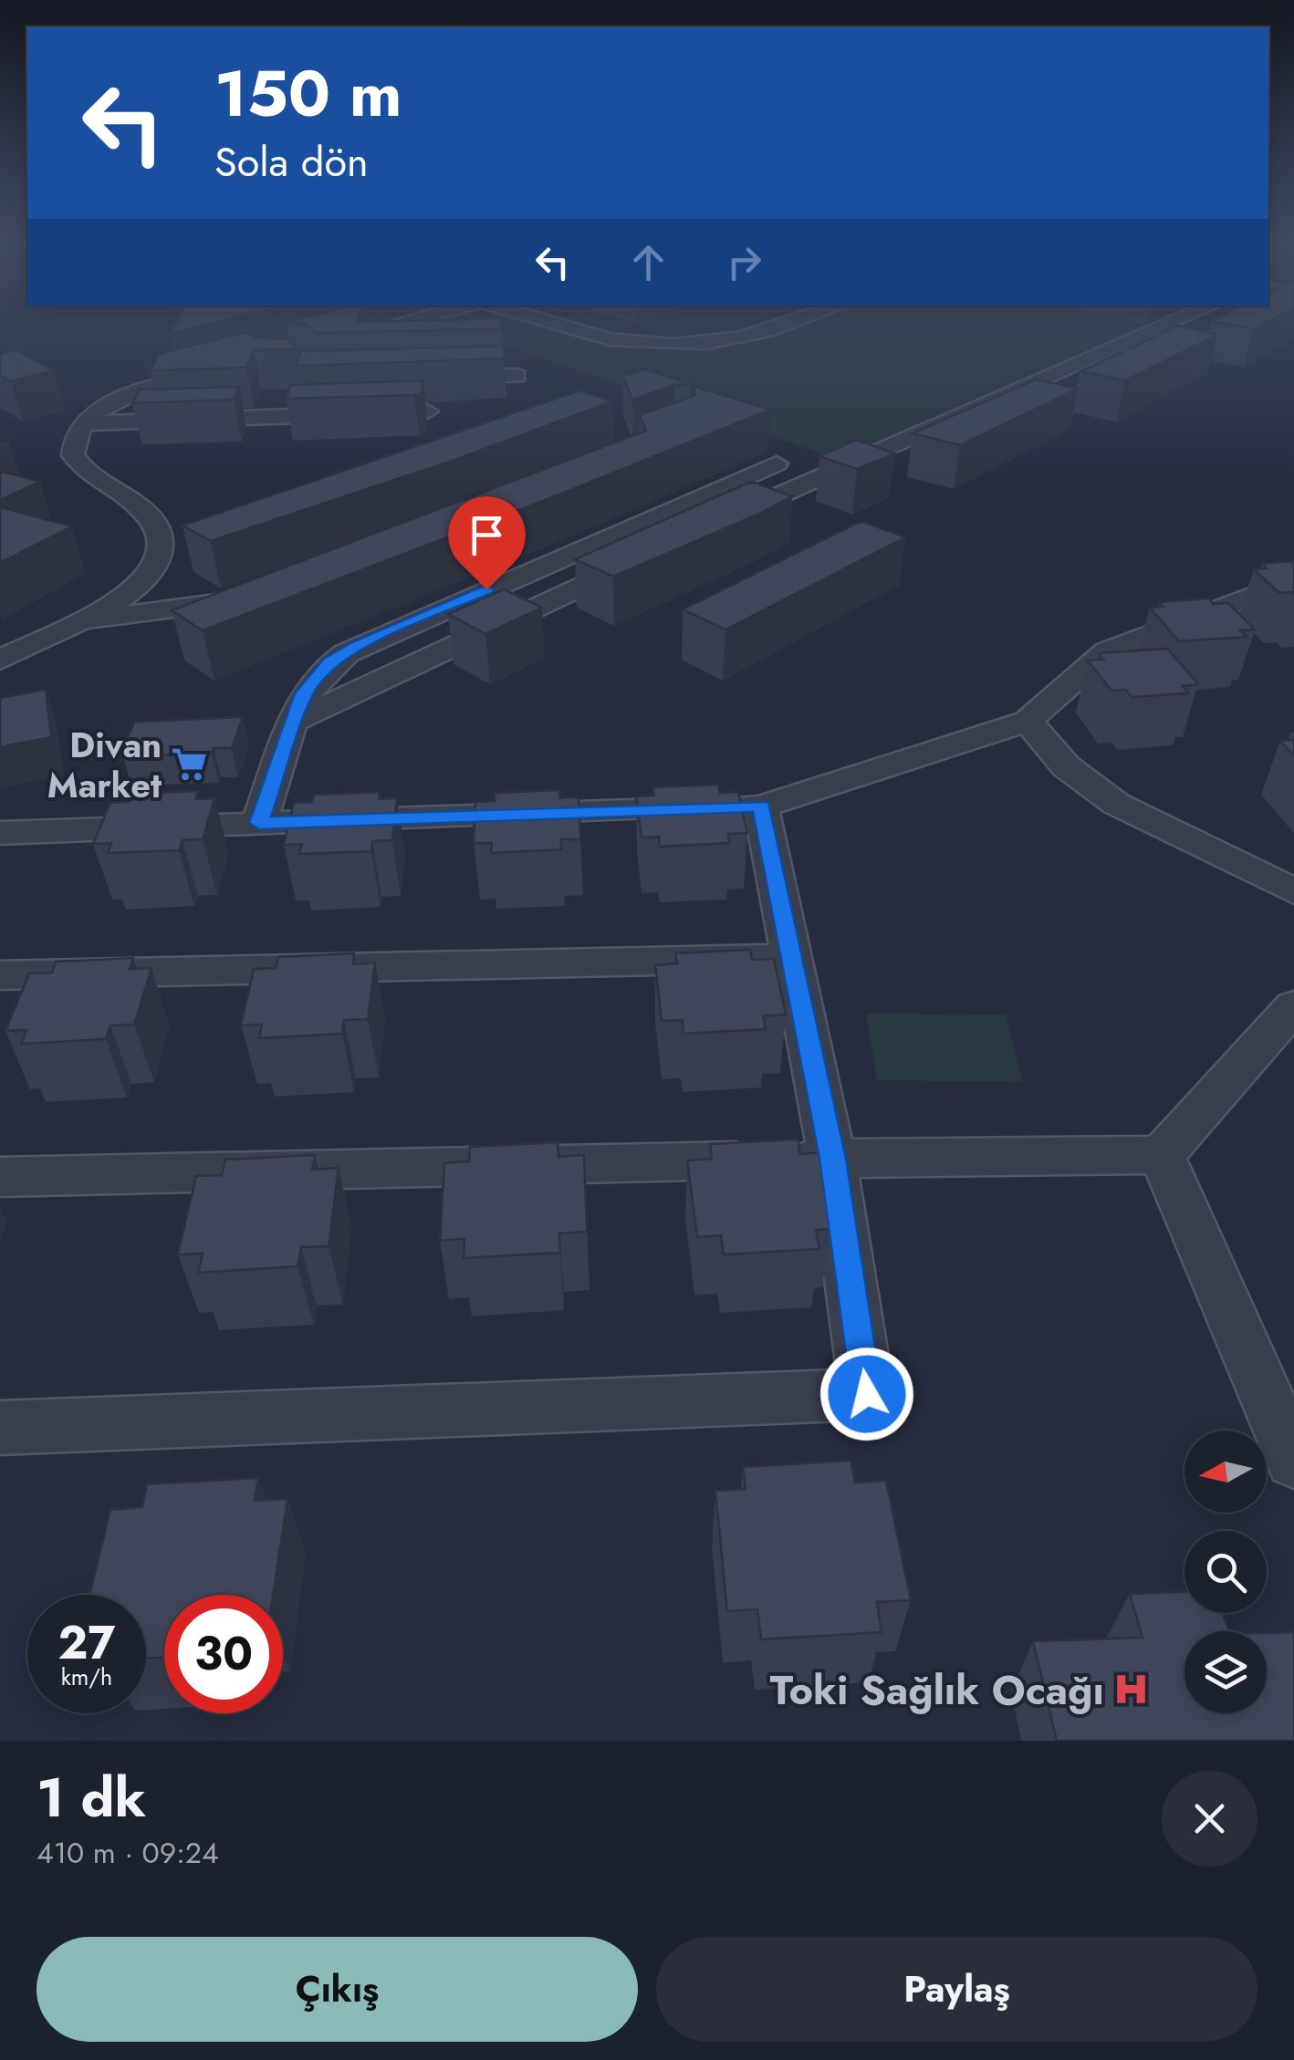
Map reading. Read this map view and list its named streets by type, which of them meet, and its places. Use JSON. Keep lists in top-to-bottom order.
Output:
{
  "places": {
    "supermarket": ["Divan Market"],
    "hospital": ["Toki Sağlık Ocağı"]
  },
  "north": "left",
  "page": {
    "turn": ["150 m", "Sola dön"],
    "speed": "27 km/h",
    "limit": "30",
    "heading": ["1 dk", "410 m · 09:24"],
    "buttons": ["Çıkış", "Paylaş"]
  }
}
